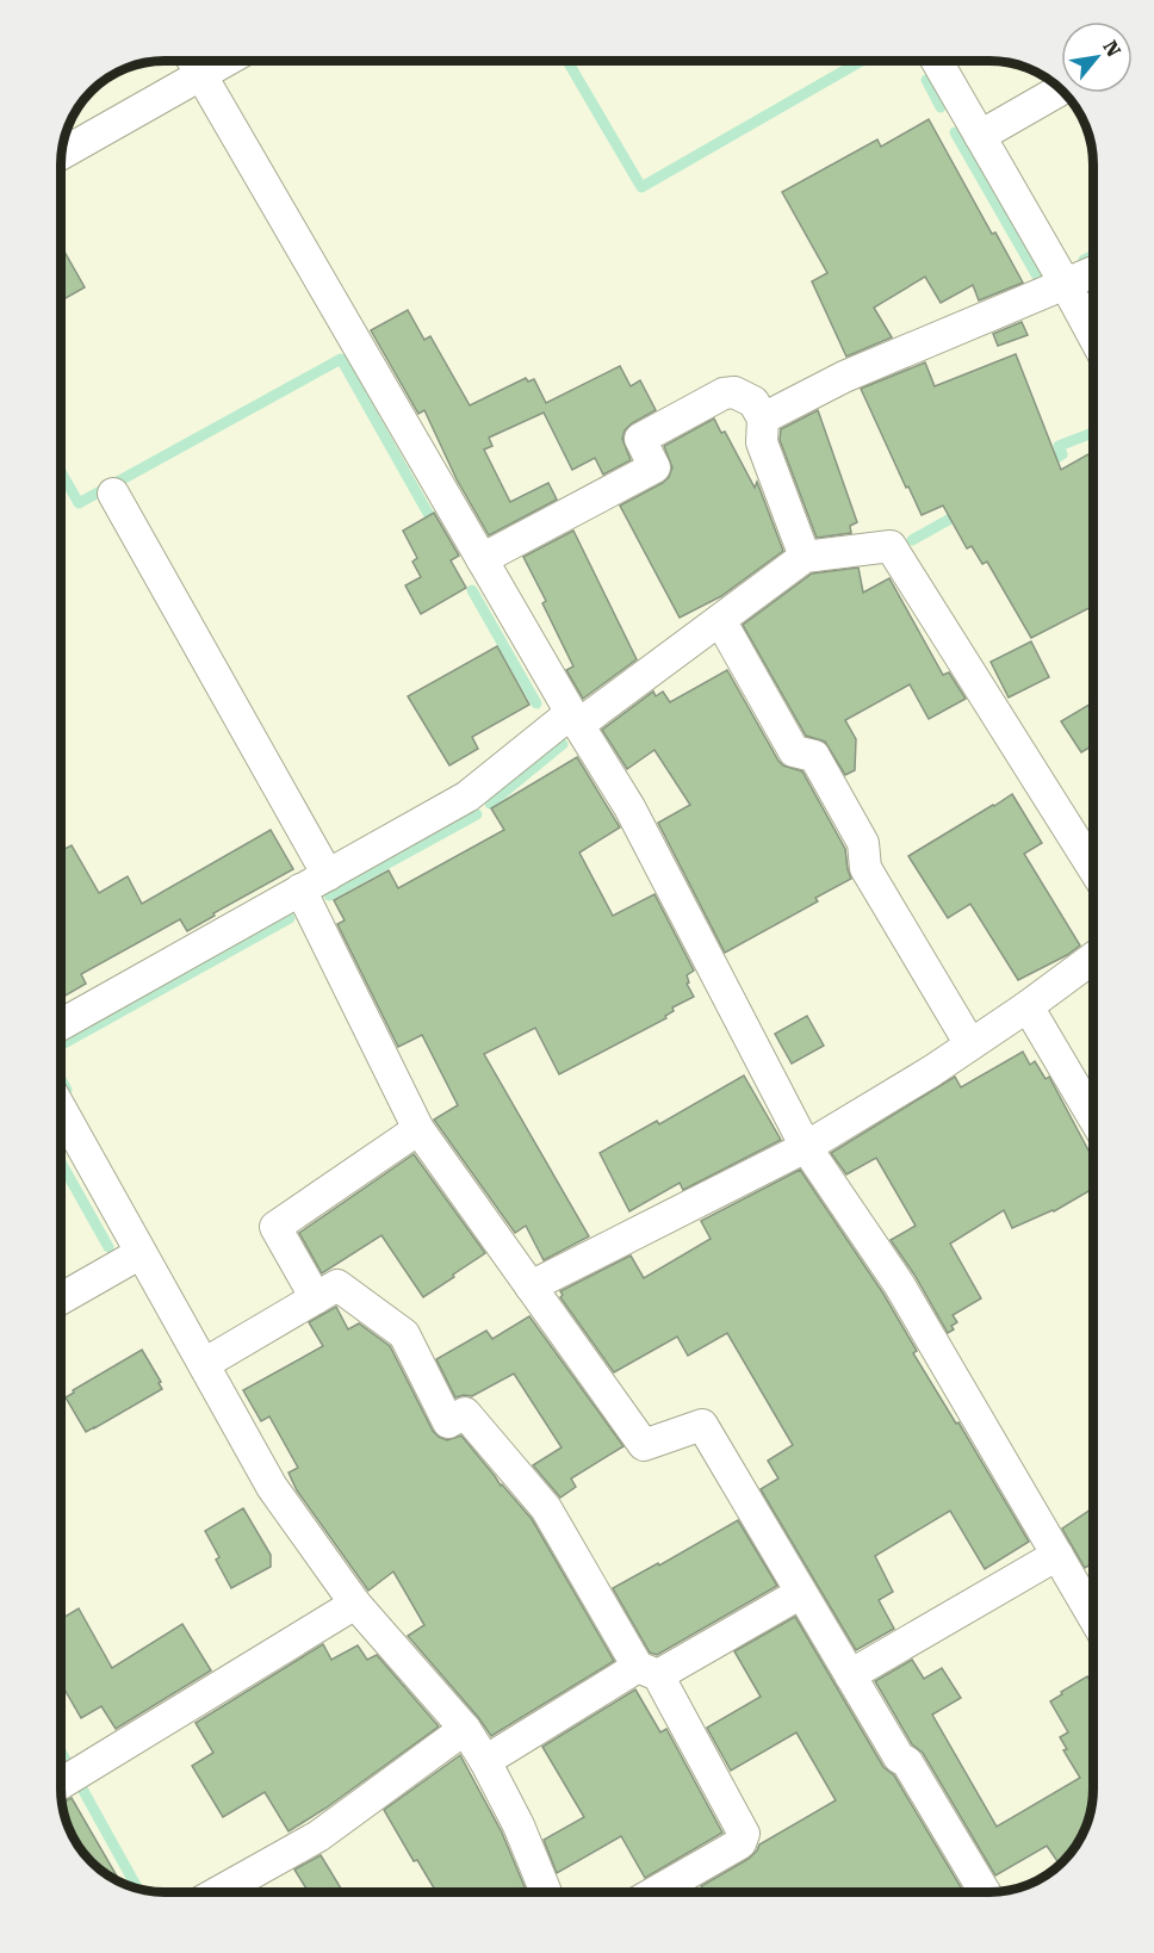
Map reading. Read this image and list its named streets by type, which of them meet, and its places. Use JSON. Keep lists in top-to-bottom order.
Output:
{
  "north": "top right"
}
